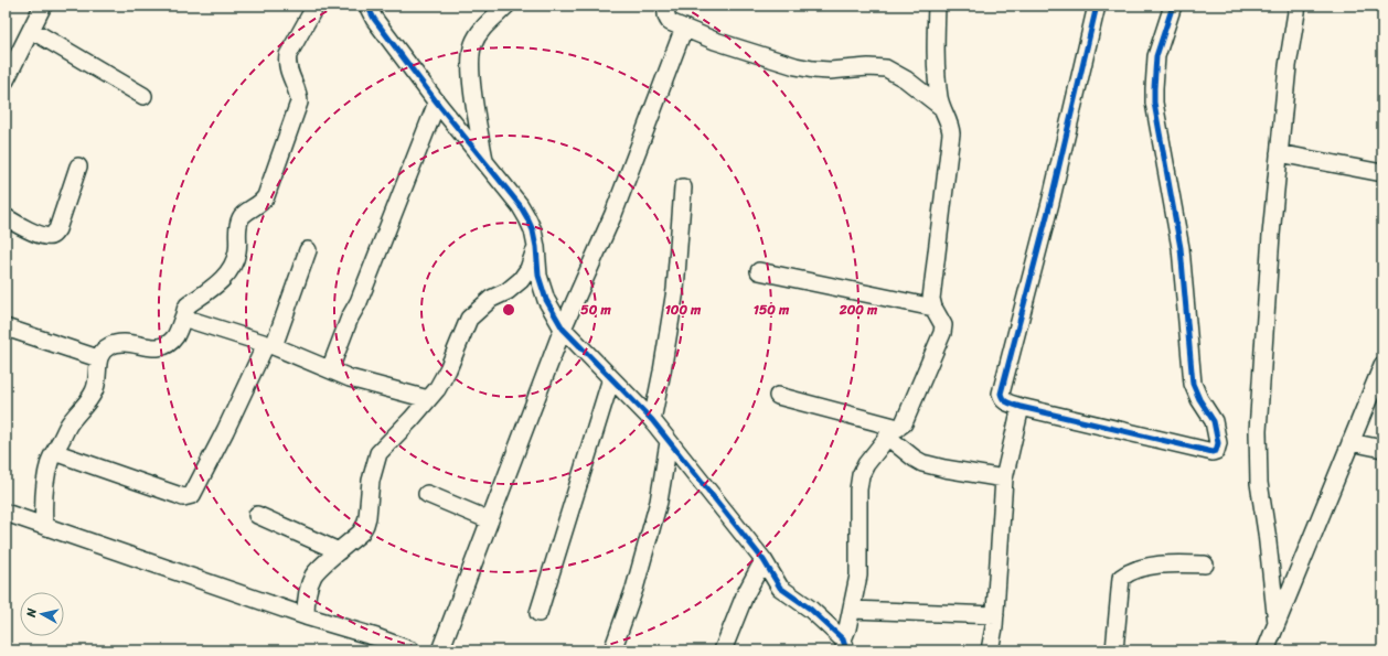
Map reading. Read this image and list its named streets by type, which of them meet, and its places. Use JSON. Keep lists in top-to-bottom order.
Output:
{
  "north": "left",
  "rings": [
    "50 m",
    "100 m",
    "150 m",
    "200 m"
  ]
}
